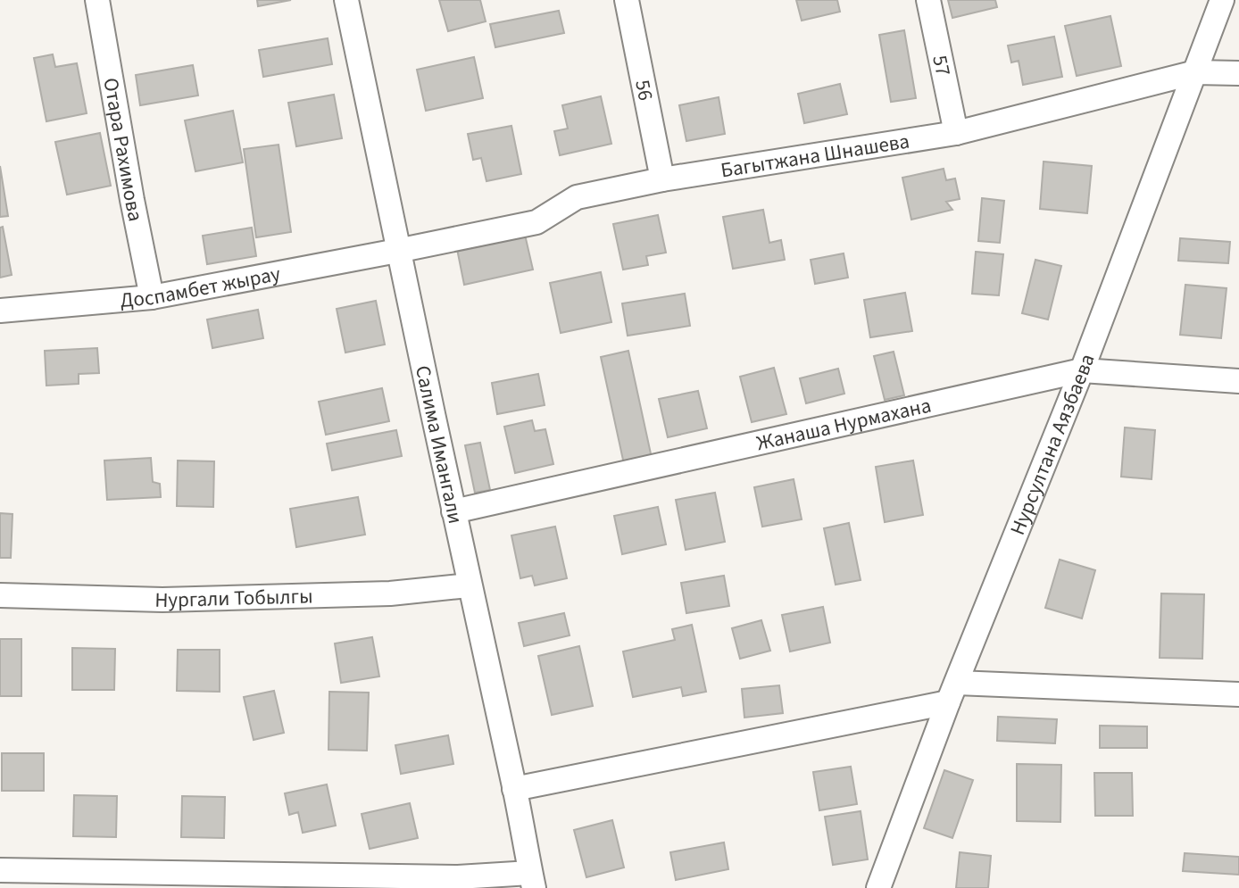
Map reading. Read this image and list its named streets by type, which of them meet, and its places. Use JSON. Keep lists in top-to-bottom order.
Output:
{
  "streets": {
    "street": [
      "57",
      "56",
      "Отара Рахимова",
      "Багытжана Шнашева",
      "Доспамбет жырау",
      "Жанаша Нурмахана",
      "Салима Имангали",
      "Нурсултана Аязбаева",
      "Нургали Тобылгы"
    ]
  },
  "crossings": [
    ["57", "Багытжана Шнашева"],
    ["56", "Багытжана Шнашева"],
    ["Отара Рахимова", "Доспамбет жырау"],
    ["Багытжана Шнашева", "Доспамбет жырау"],
    ["Багытжана Шнашева", "Салима Имангали"],
    ["Багытжана Шнашева", "Нурсултана Аязбаева"],
    ["Доспамбет жырау", "Салима Имангали"],
    ["Жанаша Нурмахана", "Салима Имангали"],
    ["Жанаша Нурмахана", "Нурсултана Аязбаева"],
    ["Салима Имангали", "Нургали Тобылгы"]
  ]
}
